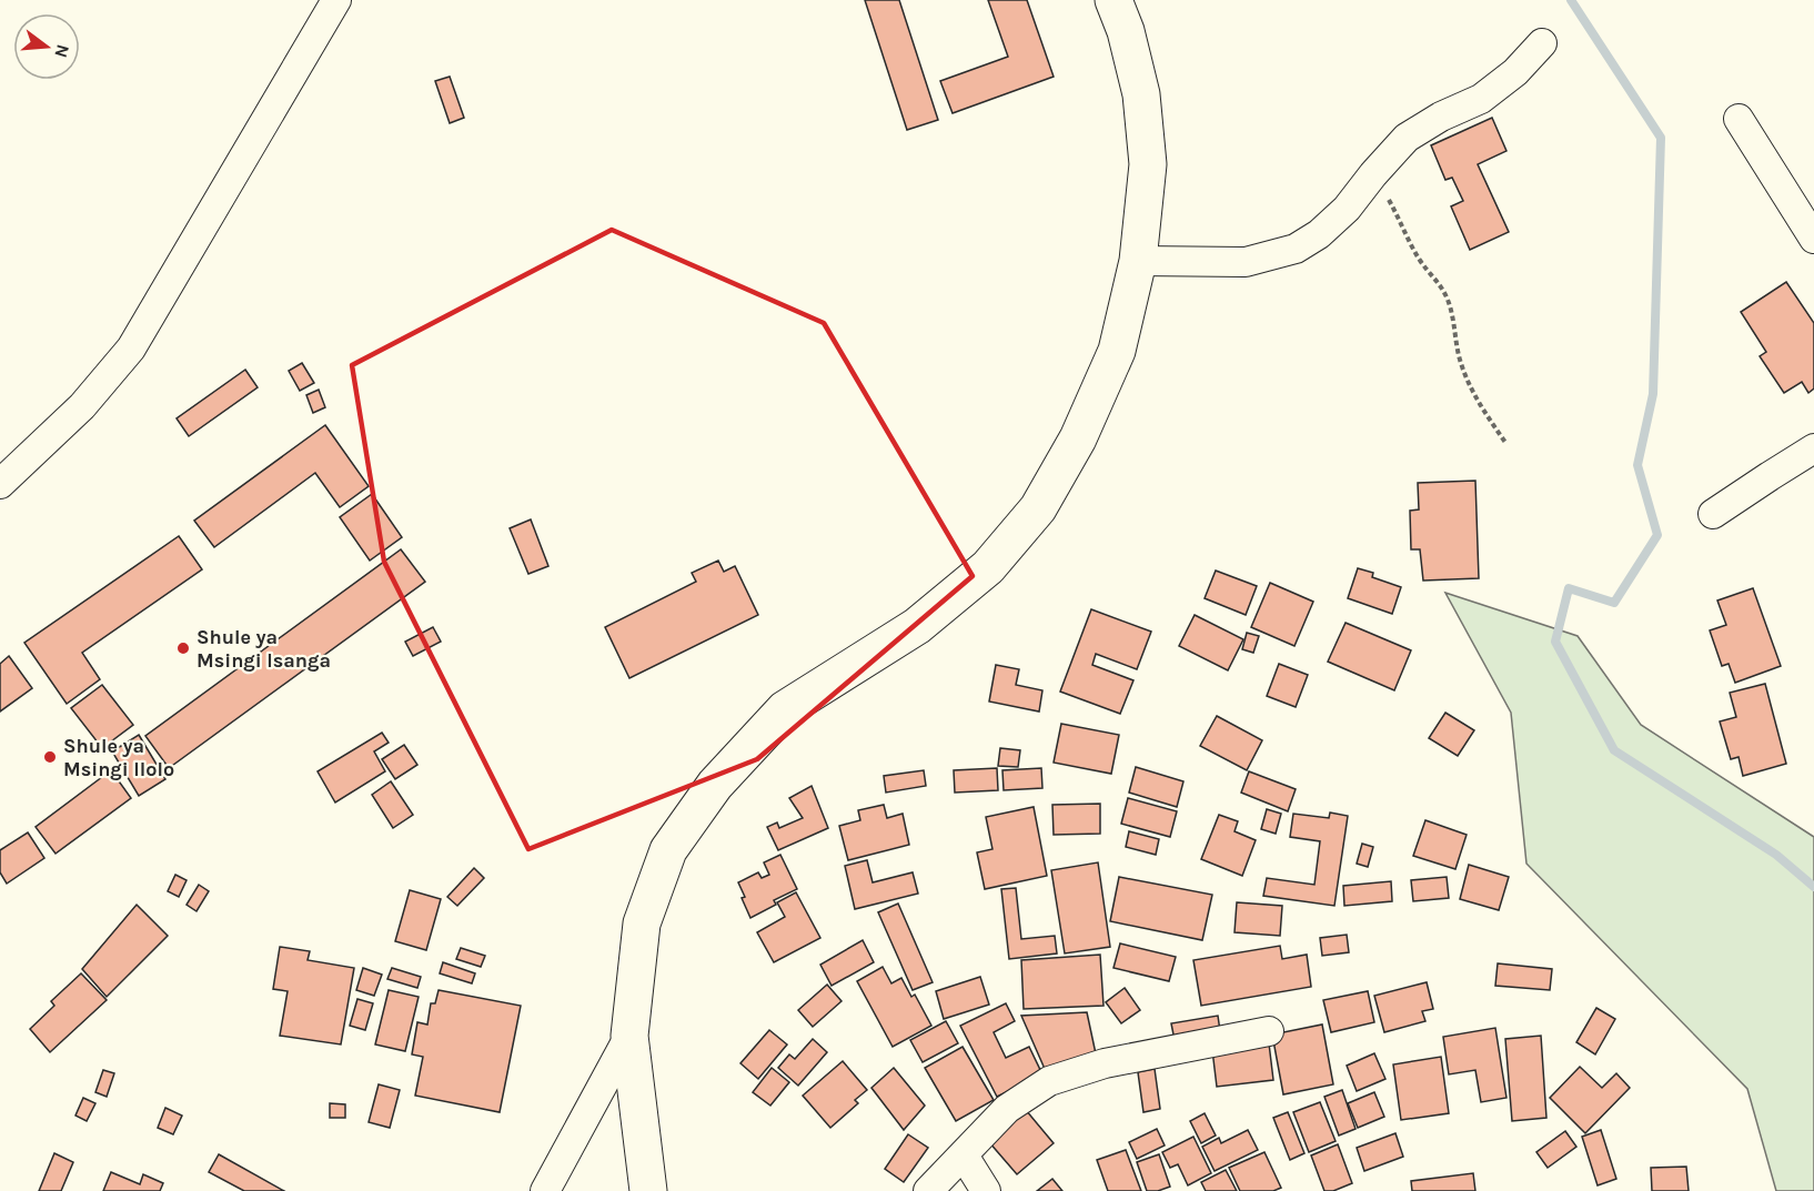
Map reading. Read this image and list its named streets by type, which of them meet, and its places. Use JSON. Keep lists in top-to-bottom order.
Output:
{
  "places": ["Shule ya Msingi Isanga", "Shule ya Msingi Ilolo"],
  "north": "right"
}
